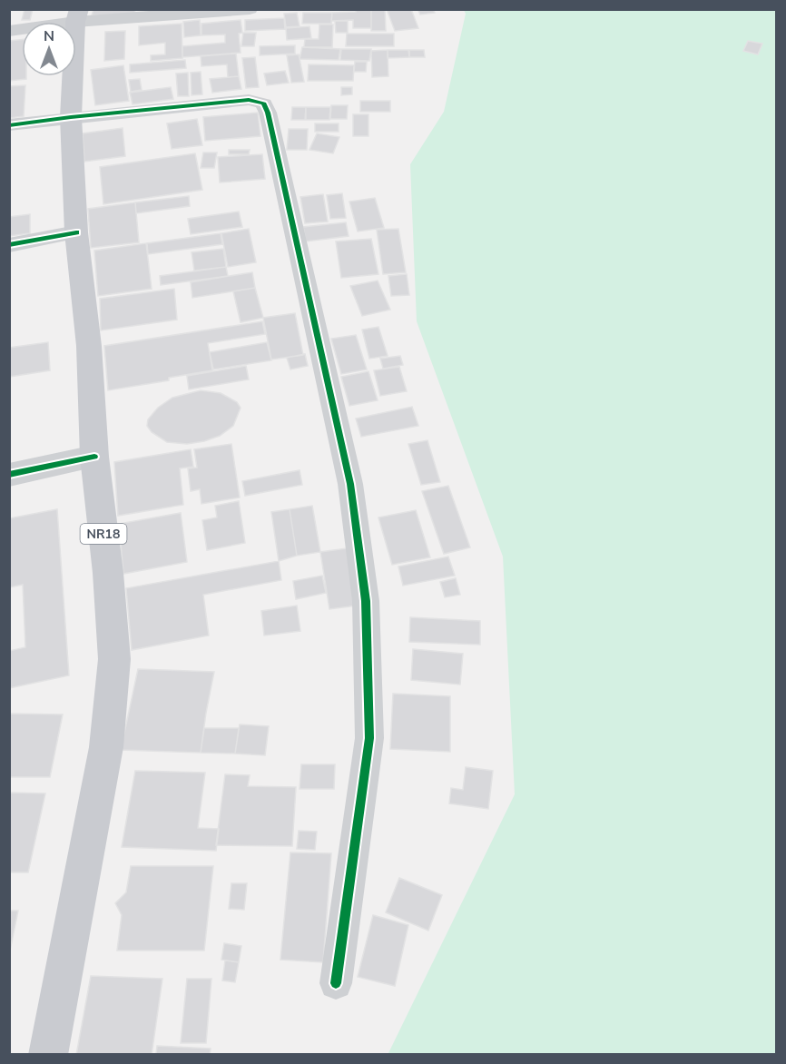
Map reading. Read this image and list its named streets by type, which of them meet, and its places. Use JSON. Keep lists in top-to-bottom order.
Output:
{
  "streets": {
    "main road": ["NR18"]
  },
  "north": "top"
}
